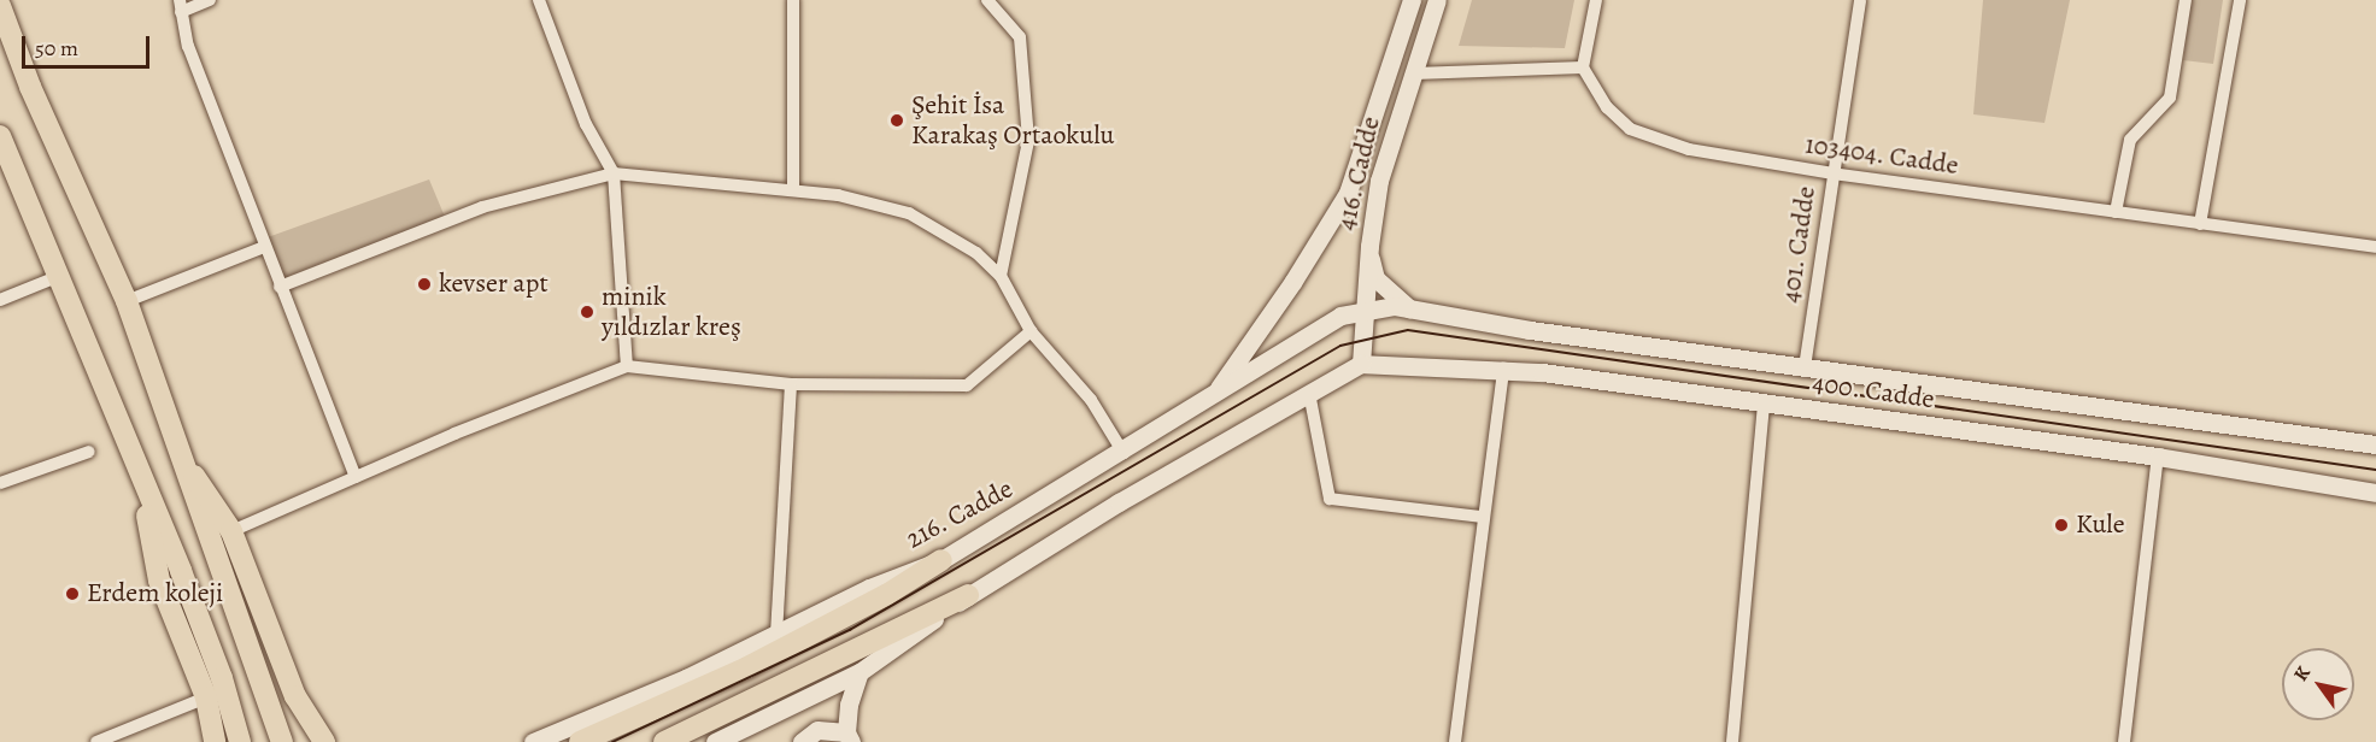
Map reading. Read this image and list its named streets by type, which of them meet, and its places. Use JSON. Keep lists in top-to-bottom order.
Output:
{
  "streets": {
    "main road": ["416. Cadde", "400. Cadde", "216. Cadde"],
    "street": ["103404. Cadde", "401. Cadde"]
  },
  "crossings": [
    ["103404. Cadde", "401. Cadde"],
    ["416. Cadde", "400. Cadde"],
    ["416. Cadde", "216. Cadde"],
    ["401. Cadde", "400. Cadde"],
    ["400. Cadde", "216. Cadde"]
  ],
  "places": [
    "Şehit İsa Karakaş Ortaokulu",
    "kevser apt",
    "minik yıldızlar kreş",
    "Kule",
    "Erdem koleji"
  ],
  "scale_bar": "50 m",
  "north": "top left"
}
